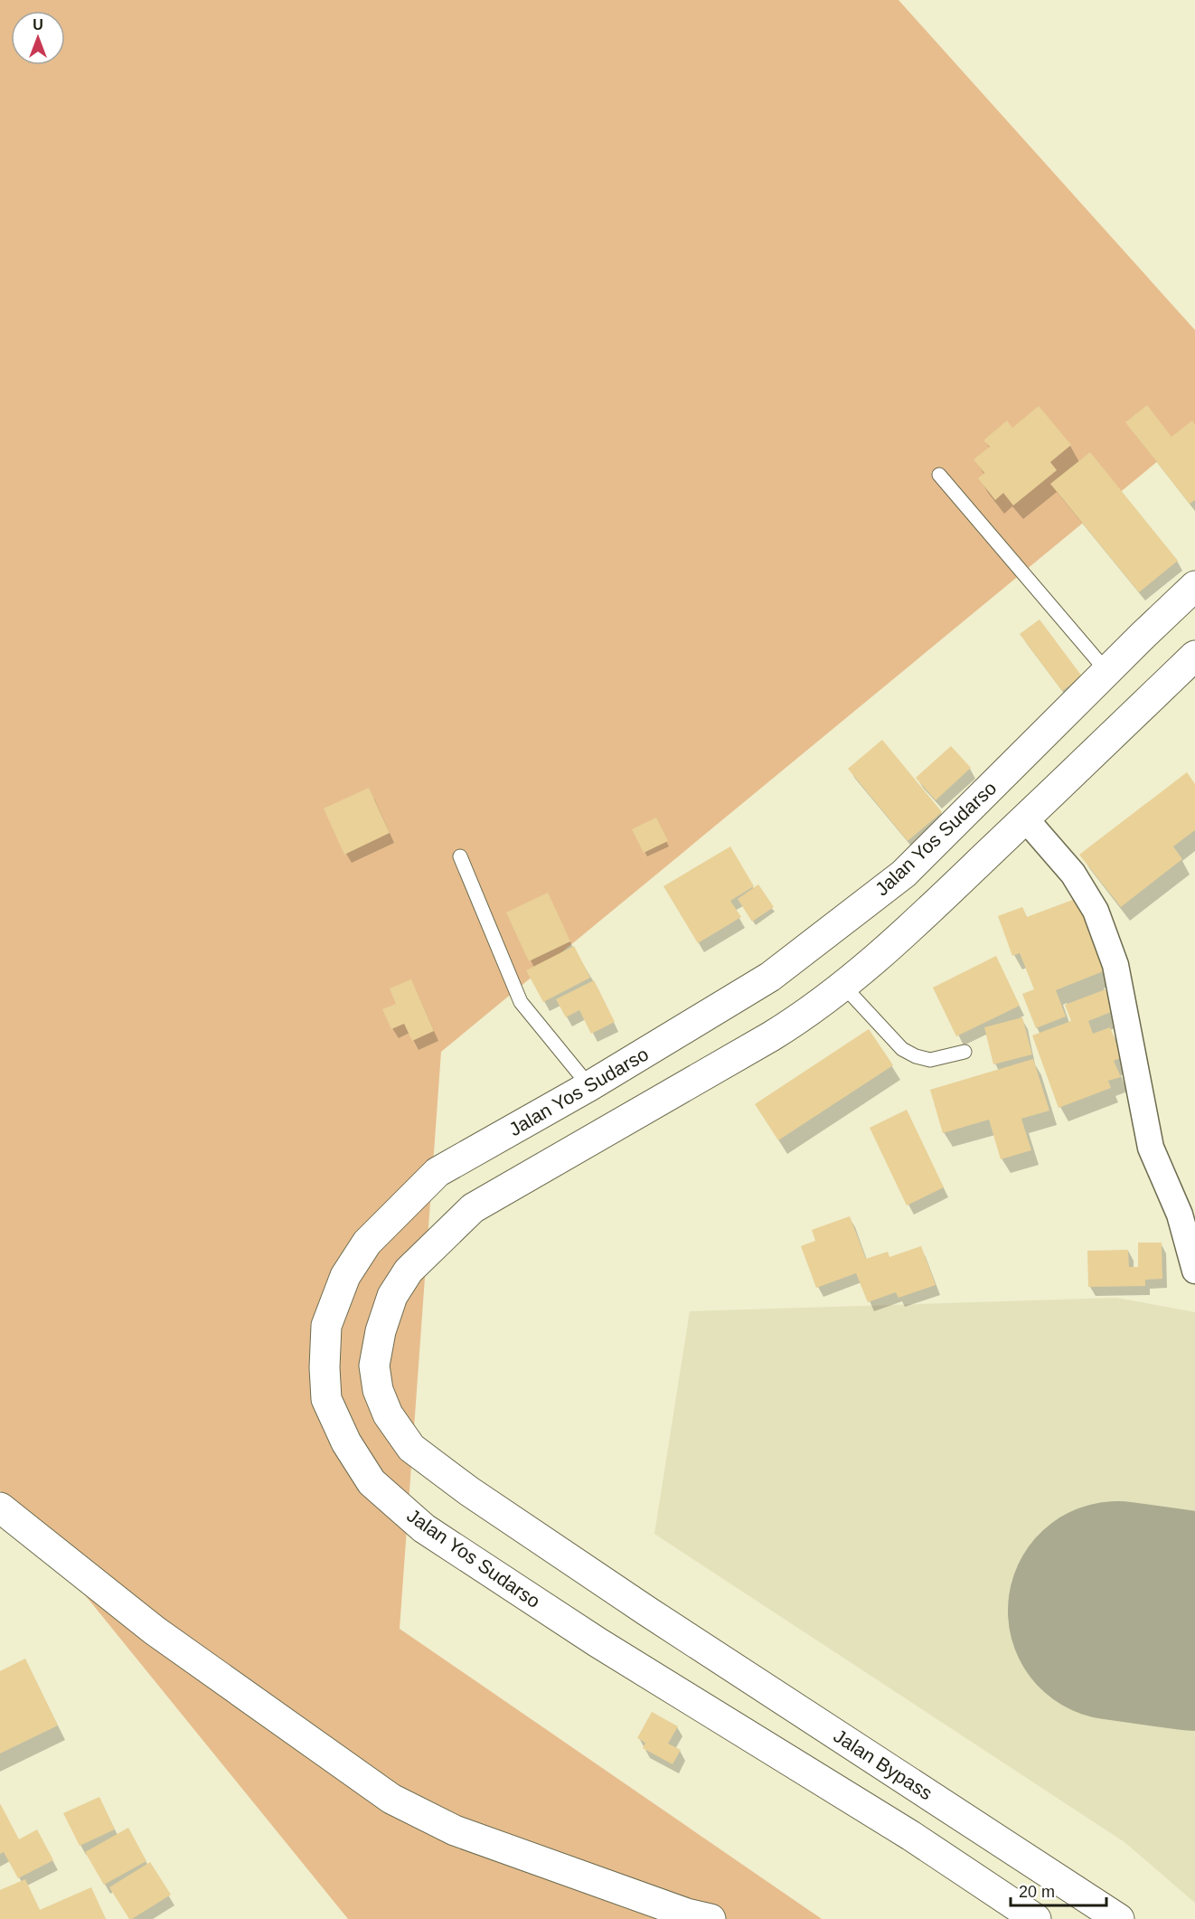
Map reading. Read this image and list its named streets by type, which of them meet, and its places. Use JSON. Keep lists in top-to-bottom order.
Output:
{
  "streets": {
    "main road": ["Jalan Yos Sudarso", "Jalan Bypass"]
  },
  "scale_bar": "20 m",
  "north": "top"
}
